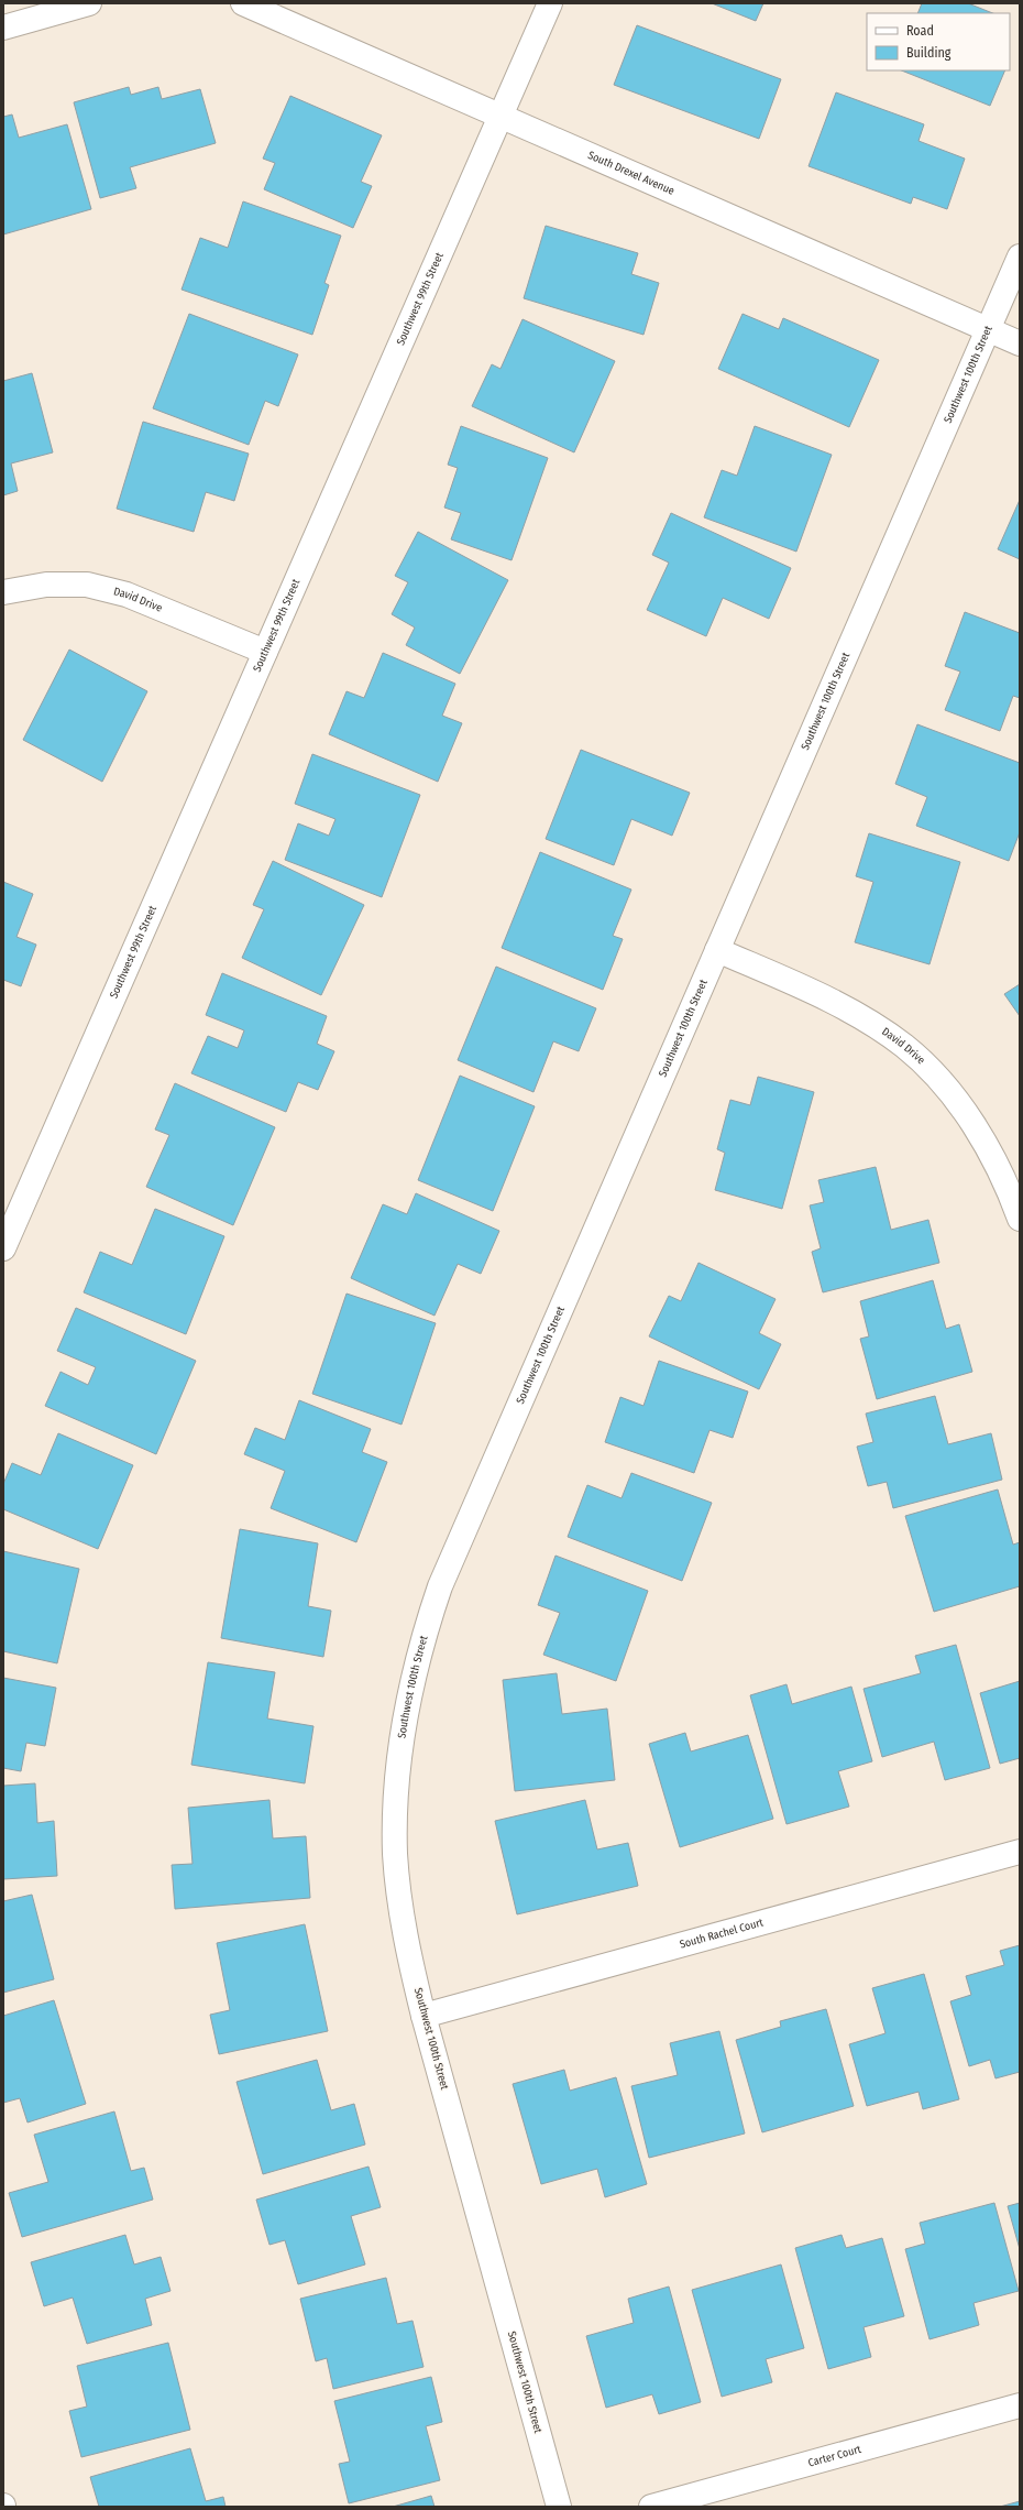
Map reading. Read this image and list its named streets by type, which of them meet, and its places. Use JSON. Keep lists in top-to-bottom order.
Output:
{
  "streets": {
    "street": [
      "South Drexel Avenue",
      "Southwest 99th Street",
      "Southwest 100th Street",
      "David Drive",
      "South Rachel Court",
      "Carter Court"
    ]
  },
  "crossings": [
    ["South Drexel Avenue", "Southwest 99th Street"],
    ["South Drexel Avenue", "Southwest 100th Street"],
    ["Southwest 99th Street", "David Drive"],
    ["Southwest 100th Street", "David Drive"],
    ["Southwest 100th Street", "South Rachel Court"]
  ],
  "legend": ["Road", "Building"]
}
